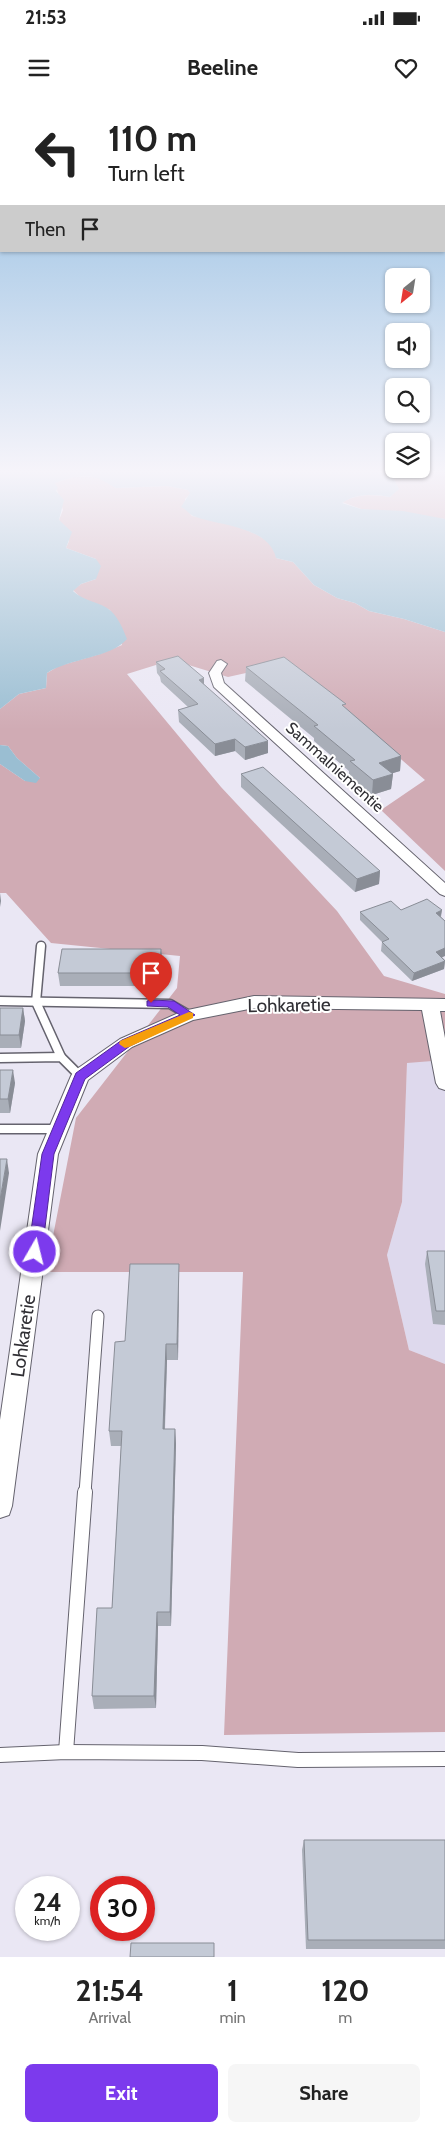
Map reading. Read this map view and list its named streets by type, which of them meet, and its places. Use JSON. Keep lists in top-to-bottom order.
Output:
{
  "streets": {
    "street": ["Sammalniementie", "Lohkaretie"]
  },
  "north": "bottom left",
  "page": {
    "status": "21:53",
    "header": "Beeline",
    "turn": ["110 m", "Turn left"],
    "then": "Then",
    "speed": "24 km/h",
    "limit": "30",
    "eta": [
      "21:54",
      "Arrival",
      "1",
      "min",
      "120",
      "m"
    ],
    "buttons": ["Exit", "Share"]
  }
}
